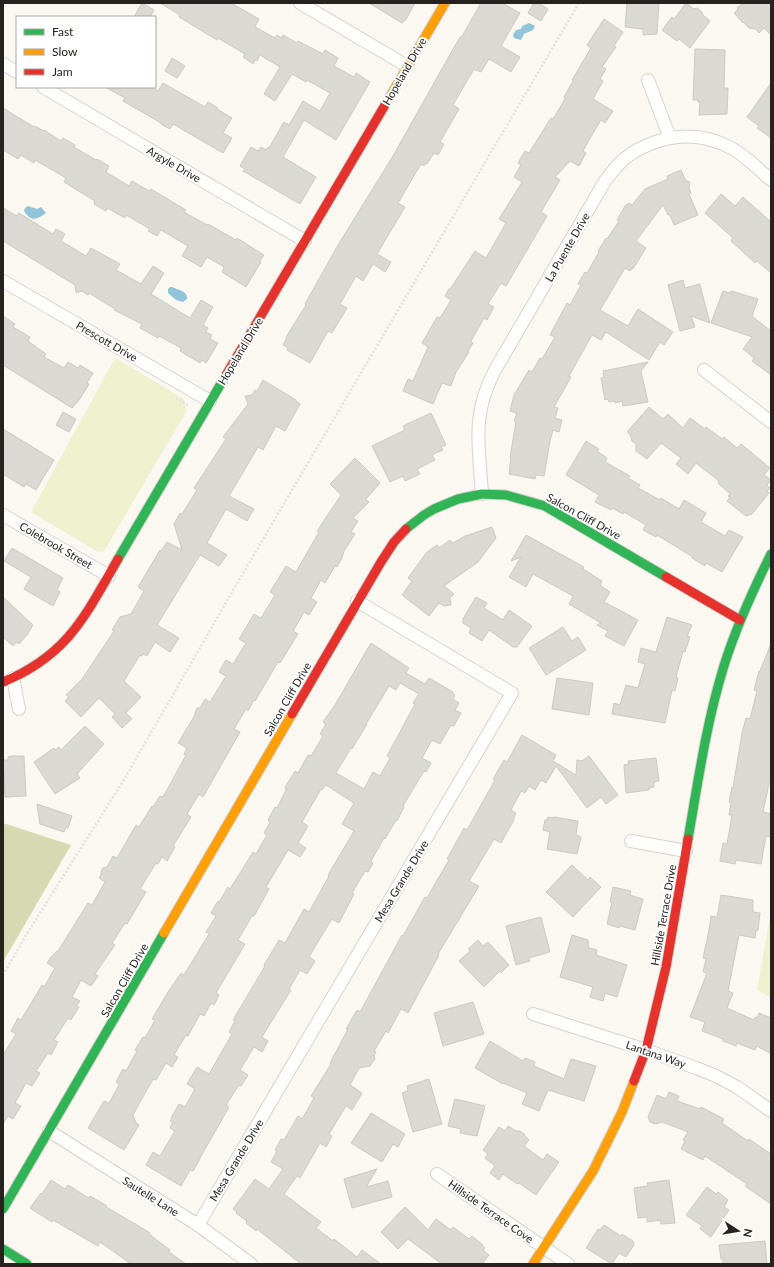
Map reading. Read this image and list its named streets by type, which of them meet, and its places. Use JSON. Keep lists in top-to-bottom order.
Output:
{
  "streets": {
    "street": [
      "Hopeland Drive",
      "Argyle Drive",
      "La Puente Drive",
      "Prescott Drive",
      "Salcon Cliff Drive",
      "Colebrook Street",
      "Mesa Grande Drive",
      "Hillside Terrace Drive",
      "Lantana Way",
      "Sautelle Lane",
      "Hillside Terrace Cove"
    ]
  },
  "crossings": [
    ["Hopeland Drive", "Argyle Drive"],
    ["Hopeland Drive", "Prescott Drive"],
    ["Hopeland Drive", "Colebrook Street"],
    ["La Puente Drive", "Salcon Cliff Drive"],
    ["Salcon Cliff Drive", "Mesa Grande Drive"],
    ["Salcon Cliff Drive", "Hillside Terrace Drive"],
    ["Salcon Cliff Drive", "Sautelle Lane"],
    ["Mesa Grande Drive", "Sautelle Lane"],
    ["Hillside Terrace Drive", "Lantana Way"],
    ["Hillside Terrace Drive", "Hillside Terrace Cove"]
  ],
  "legend": ["Fast", "Slow", "Jam"],
  "north": "right"
}
